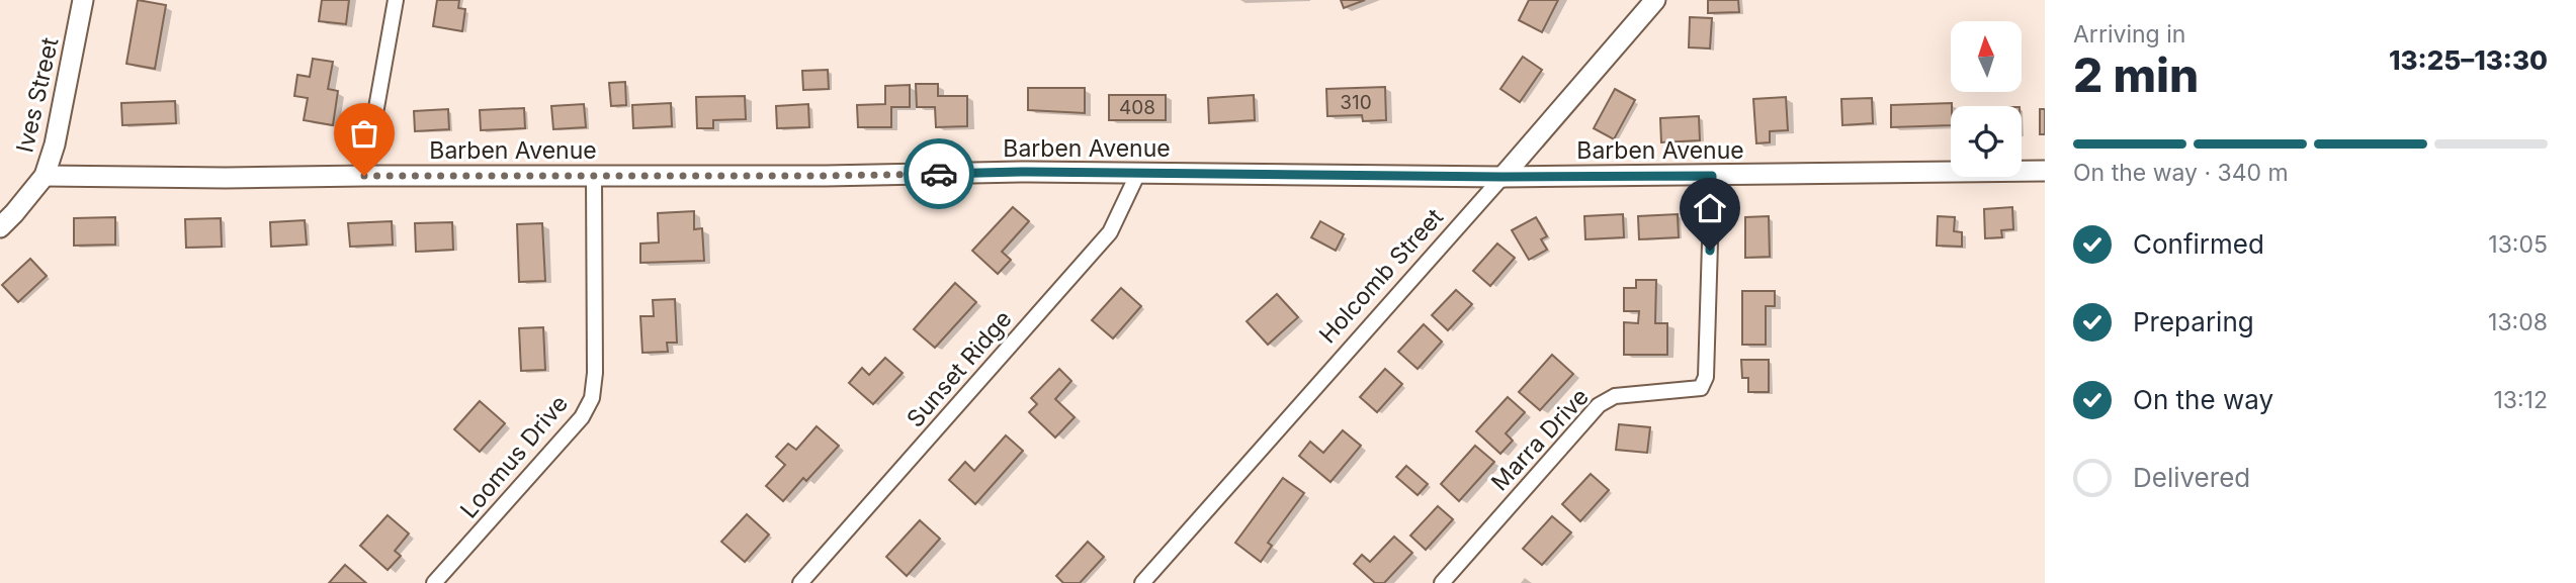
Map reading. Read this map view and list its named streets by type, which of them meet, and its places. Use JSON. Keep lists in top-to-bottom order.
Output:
{
  "streets": {
    "street": [
      "Ives Street",
      "Barben Avenue",
      "Holcomb Street",
      "Sunset Ridge",
      "Marra Drive",
      "Loomus Drive"
    ]
  },
  "crossings": [
    ["Ives Street", "Barben Avenue"],
    ["Barben Avenue", "Holcomb Street"],
    ["Barben Avenue", "Sunset Ridge"],
    ["Barben Avenue", "Marra Drive"],
    ["Barben Avenue", "Loomus Drive"]
  ],
  "house_numbers": ["310", "408"],
  "north": "top",
  "page": {
    "heading": ["2 min", "Arriving in", "13:25–13:30"],
    "bar": "On the way · 340 m",
    "list": [
      ["Confirmed", "13:05"],
      ["Preparing", "13:08"],
      ["On the way", "13:12"],
      "Delivered"
    ]
  }
}
